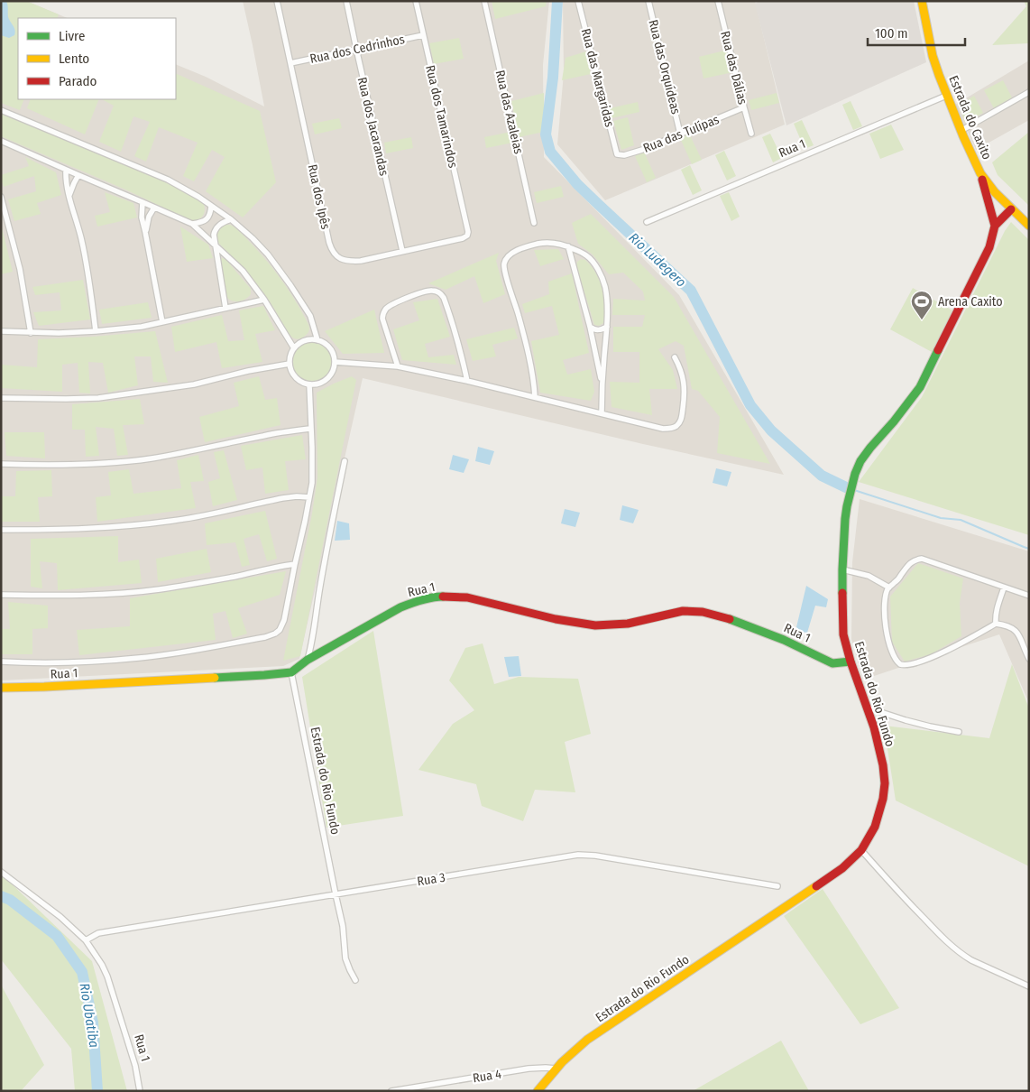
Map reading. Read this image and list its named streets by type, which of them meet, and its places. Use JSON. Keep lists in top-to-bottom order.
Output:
{
  "streets": {
    "street": [
      "Rua dos Cedrinhos",
      "Rua das Orquídeas",
      "Rua das Dálias",
      "Rua das Margaridas",
      "Rua das Azaleias",
      "Rua dos Tamarindos",
      "Estrada do Caxito",
      "Rua dos Jacarandas",
      "Rua das Tulípas",
      "Rua 1",
      "Rua dos Ipês",
      "Estrada do Rio Fundo",
      "Rua 3",
      "Rua 4"
    ]
  },
  "crossings": [
    ["Rua dos Cedrinhos", "Rua dos Tamarindos"],
    ["Rua dos Cedrinhos", "Rua dos Jacarandas"],
    ["Rua dos Cedrinhos", "Rua dos Ipês"],
    ["Rua das Orquídeas", "Rua das Tulípas"],
    ["Rua das Dálias", "Rua das Tulípas"],
    ["Rua das Margaridas", "Rua das Tulípas"],
    ["Rua dos Tamarindos", "Rua dos Ipês"],
    ["Estrada do Caxito", "Rua 1"],
    ["Estrada do Caxito", "Estrada do Rio Fundo"],
    ["Rua dos Jacarandas", "Rua dos Ipês"],
    ["Rua 1", "Estrada do Rio Fundo"],
    ["Rua 1", "Rua 3"],
    ["Estrada do Rio Fundo", "Rua 3"],
    ["Estrada do Rio Fundo", "Rua 4"]
  ],
  "water": ["Rio Ludegero", "Rio Ubatiba"],
  "places": {
    "sports": ["Arena Caxito"]
  },
  "legend": ["Livre", "Lento", "Parado"],
  "scale_bar": "100 m"
}
